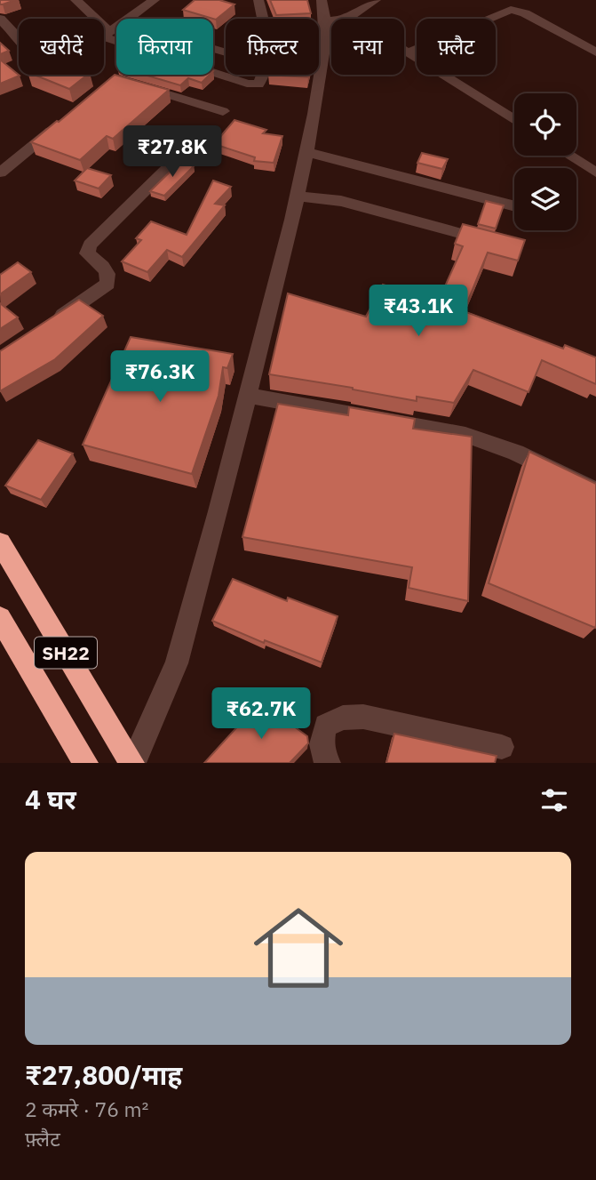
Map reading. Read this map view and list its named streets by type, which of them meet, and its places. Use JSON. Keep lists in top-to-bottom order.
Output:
{
  "streets": {
    "highway": ["SH22"]
  },
  "page": {
    "chip": [
      "खरीदें",
      "किराया",
      "फ़िल्टर",
      "नया",
      "फ़्लैट"
    ],
    "price": [
      "₹27.8K",
      "₹43.1K",
      "₹76.3K",
      "₹62.7K"
    ],
    "heading": "4 घर",
    "list": [
      {
        "name": "₹27,800/माह",
        "note": "2 कमरे · 76 m² · फ़्लैट"
      }
    ]
  }
}
